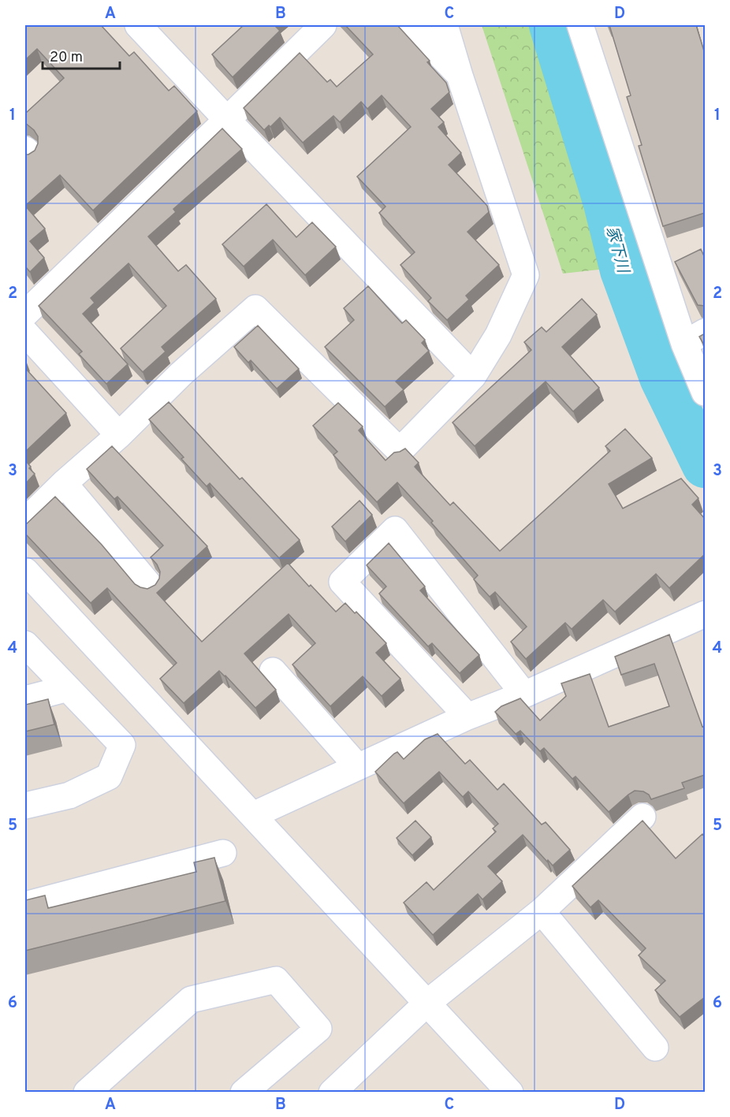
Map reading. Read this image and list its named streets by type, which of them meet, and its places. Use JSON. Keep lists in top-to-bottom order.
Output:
{
  "water": ["家下川"],
  "scale_bar": "20 m",
  "grid": {
    "columns": [
      "A",
      "B",
      "C",
      "D"
    ],
    "rows": [
      "1",
      "2",
      "3",
      "4",
      "5",
      "6"
    ]
  }
}
